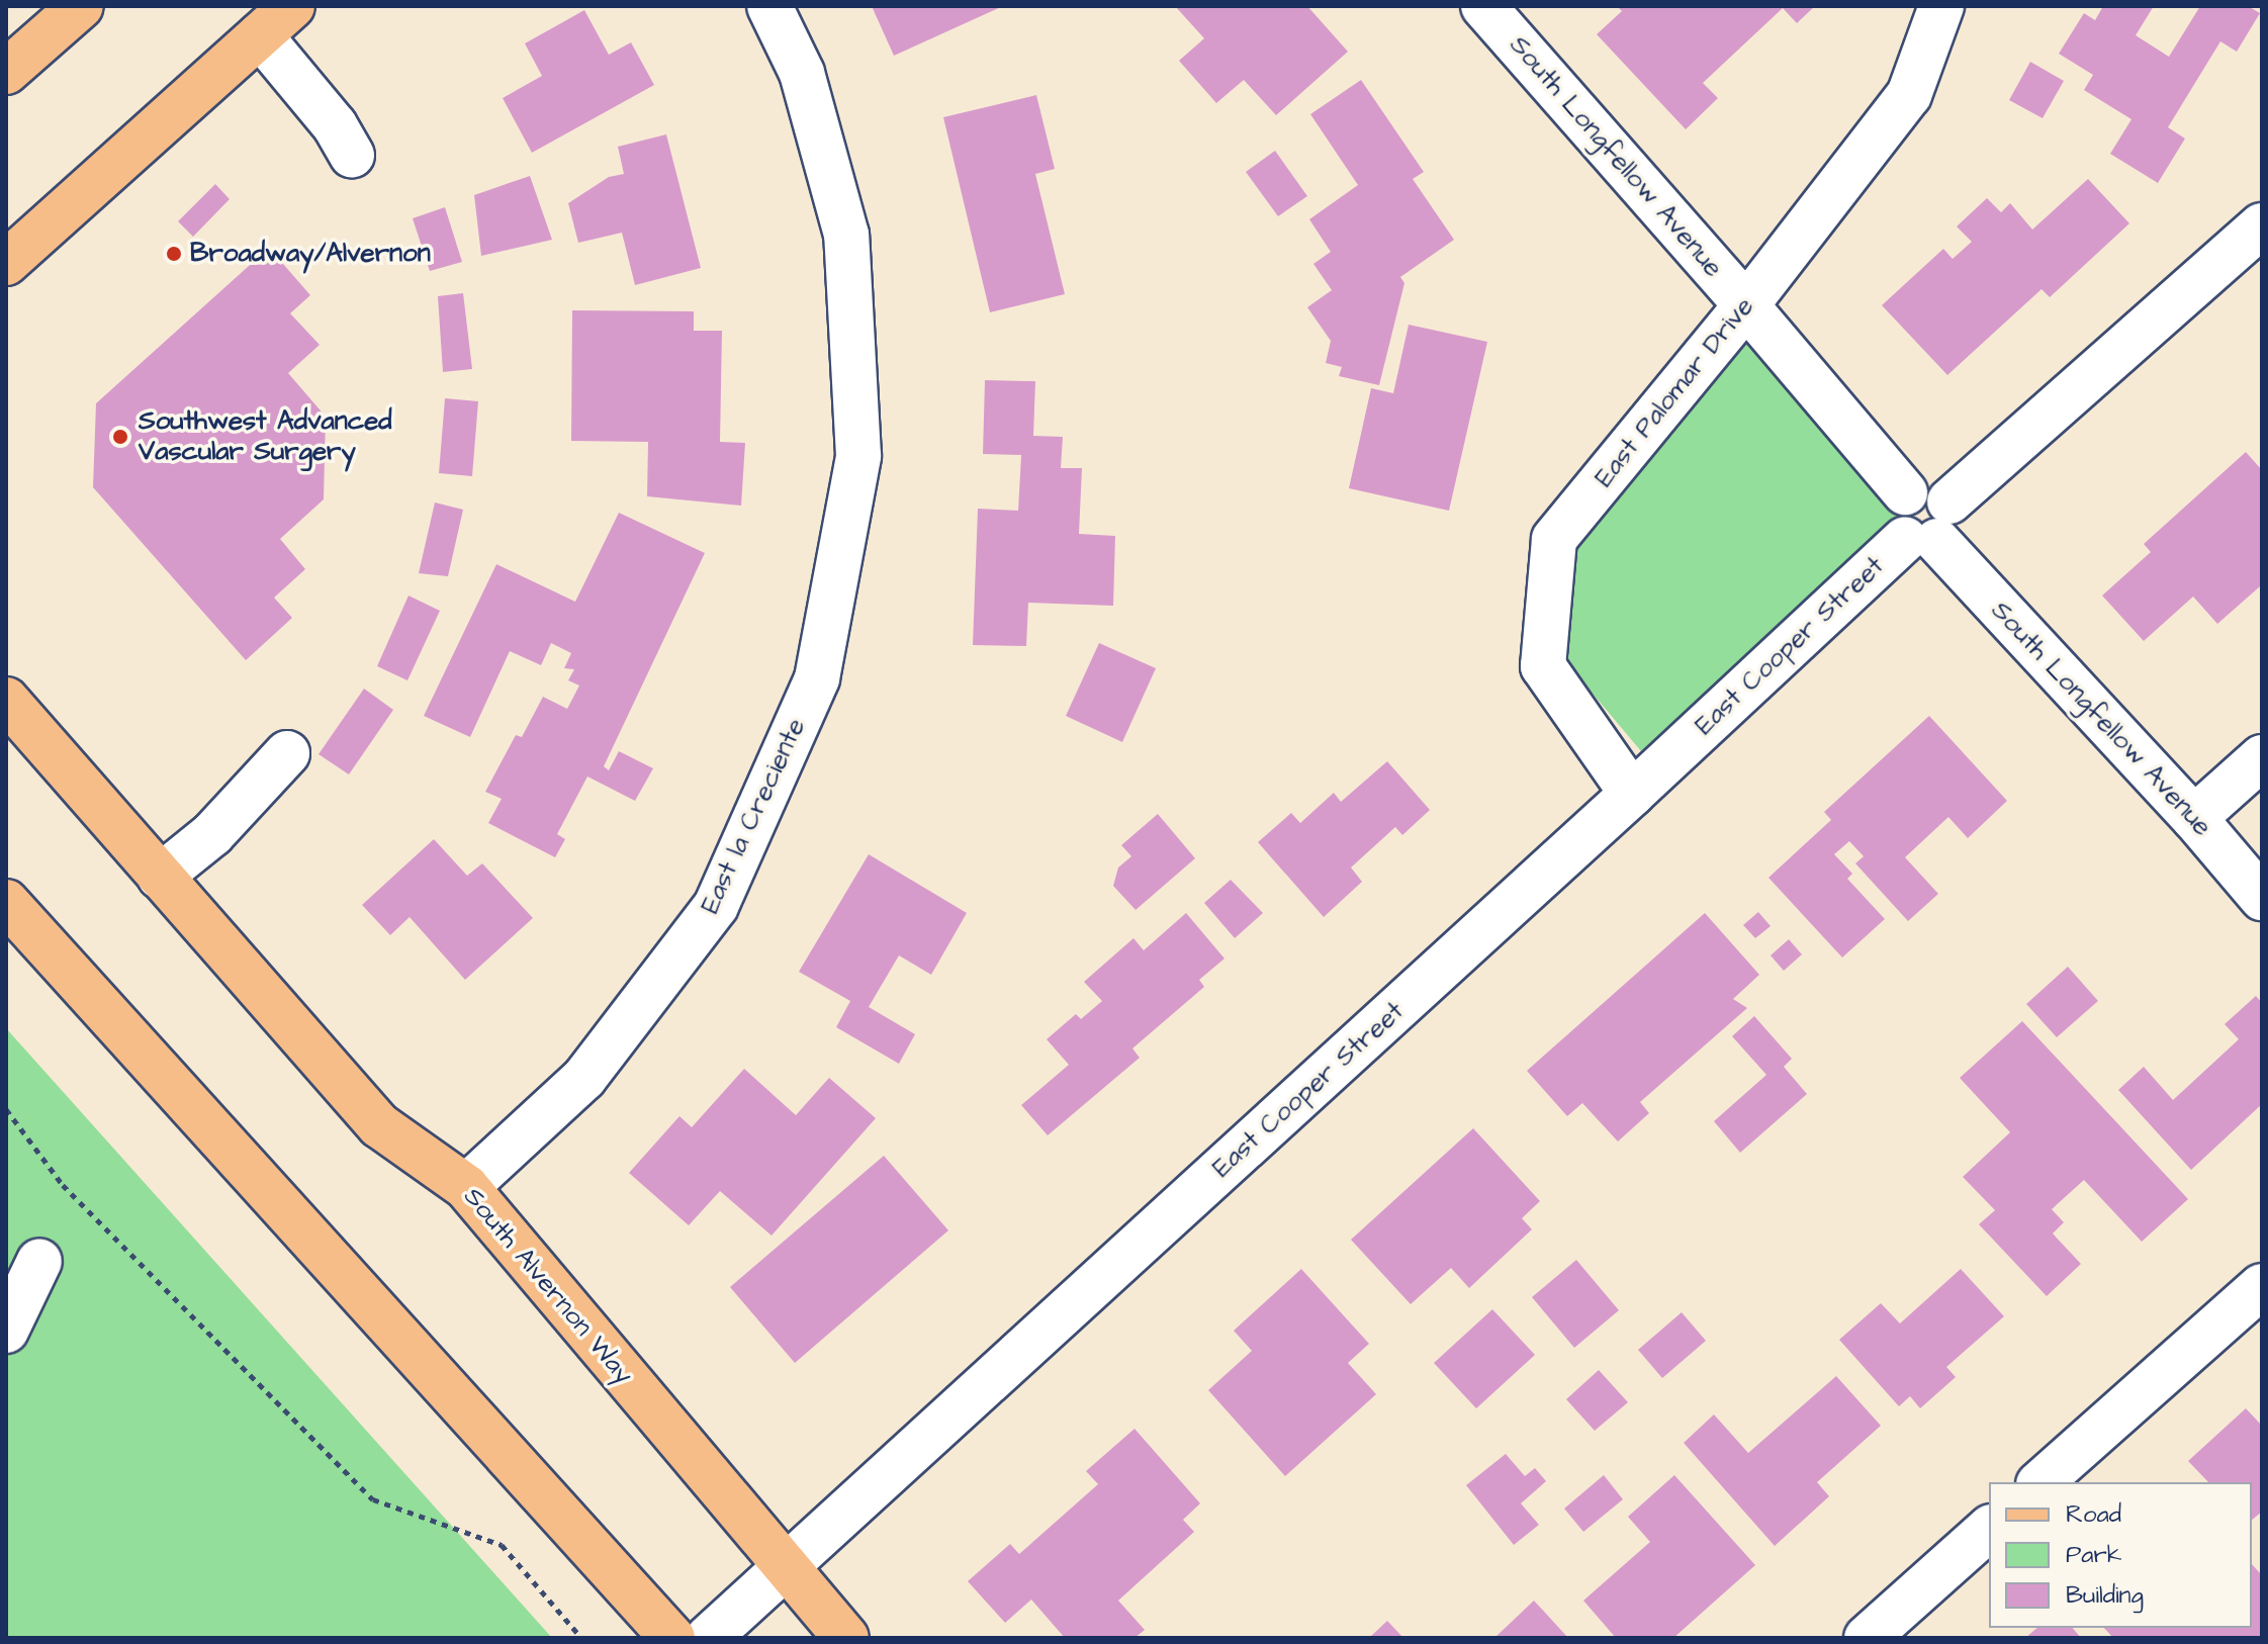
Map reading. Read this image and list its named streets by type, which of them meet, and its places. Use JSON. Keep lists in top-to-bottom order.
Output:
{
  "streets": {
    "main road": ["South Alvernon Way"],
    "street": [
      "South Longfellow Avenue",
      "East Palomar Drive",
      "East Cooper Street",
      "East la Creciente"
    ]
  },
  "crossings": [
    ["South Longfellow Avenue", "East Palomar Drive"],
    ["South Longfellow Avenue", "East Cooper Street"],
    ["East Palomar Drive", "East Cooper Street"],
    ["East Cooper Street", "South Alvernon Way"],
    ["East la Creciente", "South Alvernon Way"]
  ],
  "places": ["Broadway/Alvernon", "Southwest Advanced Vascular Surgery"],
  "legend": ["Road", "Park", "Building"]
}
